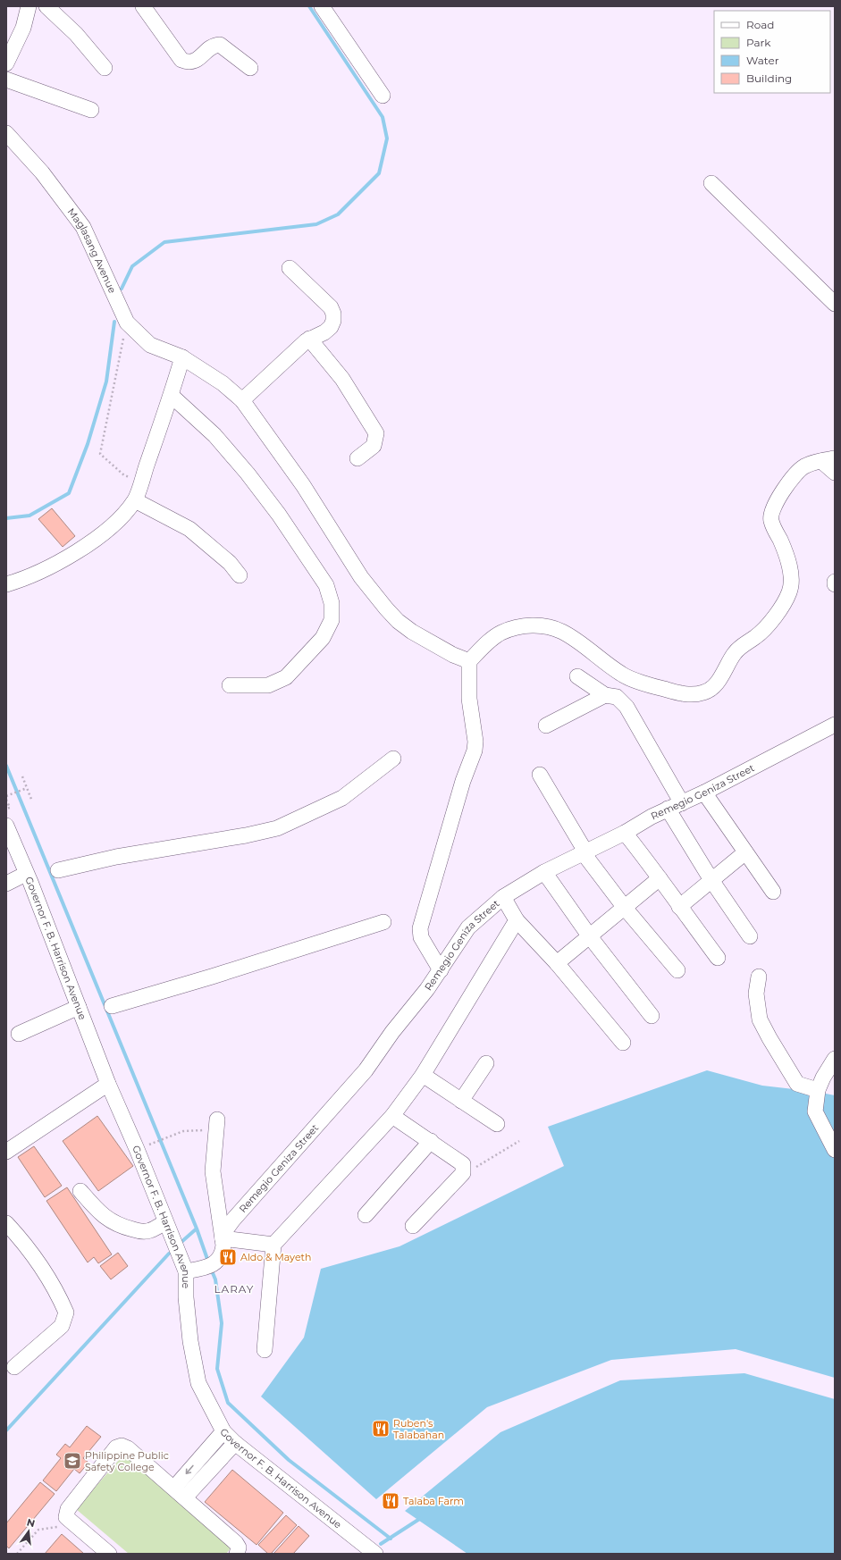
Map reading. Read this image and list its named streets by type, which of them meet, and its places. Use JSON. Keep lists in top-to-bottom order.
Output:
{
  "streets": {
    "street": ["Maglasang Avenue", "Remegio Geniza Street", "Governor F. B. Harrison Avenue"]
  },
  "crossings": [
    ["Remegio Geniza Street", "Governor F. B. Harrison Avenue"]
  ],
  "districts": ["LARAY"],
  "places": {
    "restaurant": ["Aldo & Mayeth", "Ruben's Talabahan", "Talaba Farm"],
    "school or university": ["Philippine Public Safety College"]
  },
  "legend": [
    "Road",
    "Park",
    "Water",
    "Building"
  ],
  "north": "top"
}
